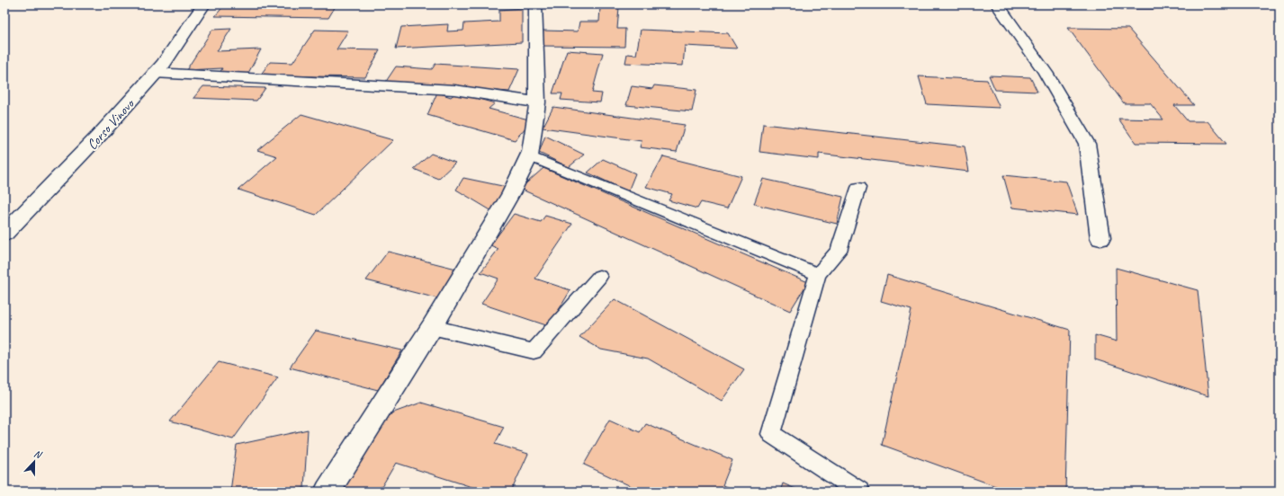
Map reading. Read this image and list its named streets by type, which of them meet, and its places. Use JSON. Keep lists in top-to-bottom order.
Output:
{
  "streets": {
    "street": ["Corso Vinovo"]
  },
  "north": "top"
}
